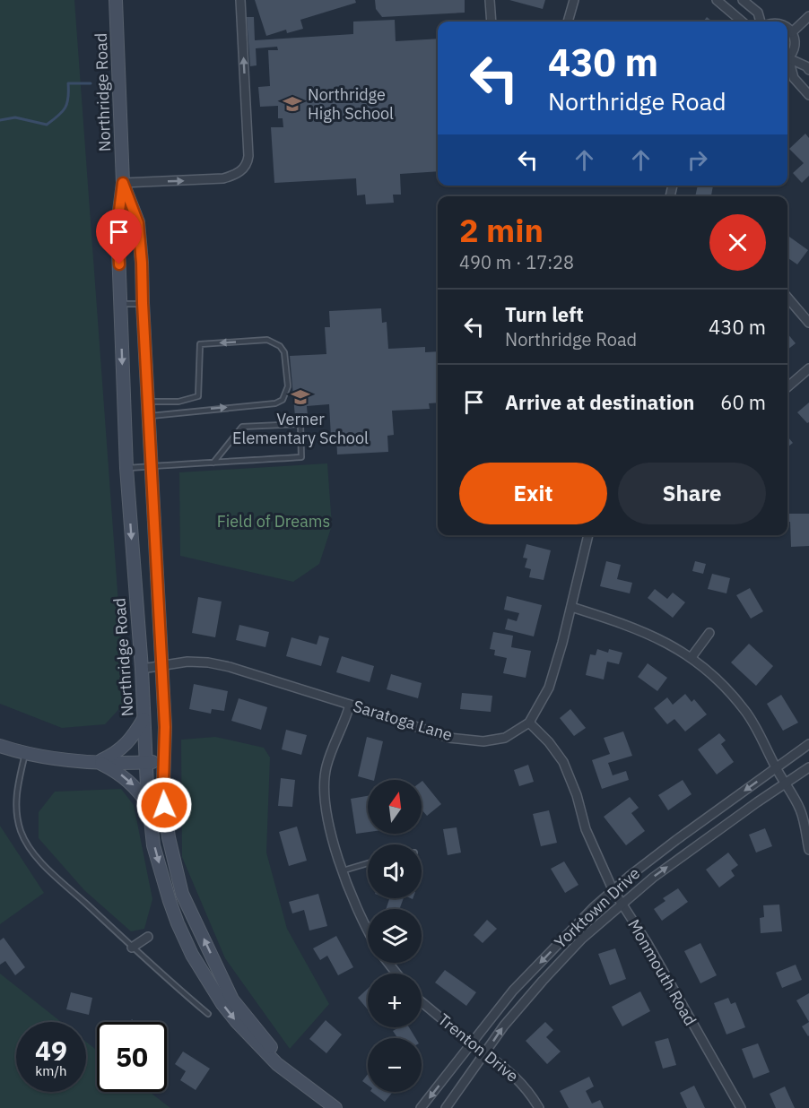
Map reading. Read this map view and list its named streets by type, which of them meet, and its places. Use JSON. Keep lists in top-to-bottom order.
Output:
{
  "streets": {
    "main road": ["Northridge Road"],
    "street": [
      "Saratoga Lane",
      "Yorktown Drive",
      "Monmouth Road",
      "Trenton Drive"
    ]
  },
  "crossings": [
    ["Northridge Road", "Saratoga Lane"],
    ["Saratoga Lane", "Monmouth Road"],
    ["Yorktown Drive", "Monmouth Road"],
    ["Yorktown Drive", "Trenton Drive"]
  ],
  "parks": ["Field of Dreams"],
  "places": {
    "school or university": ["Northridge High School", "Verner Elementary School"]
  },
  "north": "top",
  "page": {
    "turn": ["430 m", "Northridge Road"],
    "heading": ["2 min", "490 m · 17:28"],
    "list": [
      {
        "name": "Turn left",
        "note": "Northridge Road",
        "value": "430 m"
      },
      {
        "name": "Arrive at destination",
        "value": "60 m"
      }
    ],
    "buttons": ["Exit", "Share"],
    "map_buttons": ["+", "−"],
    "speed": "49 km/h",
    "limit": "50"
  }
}
